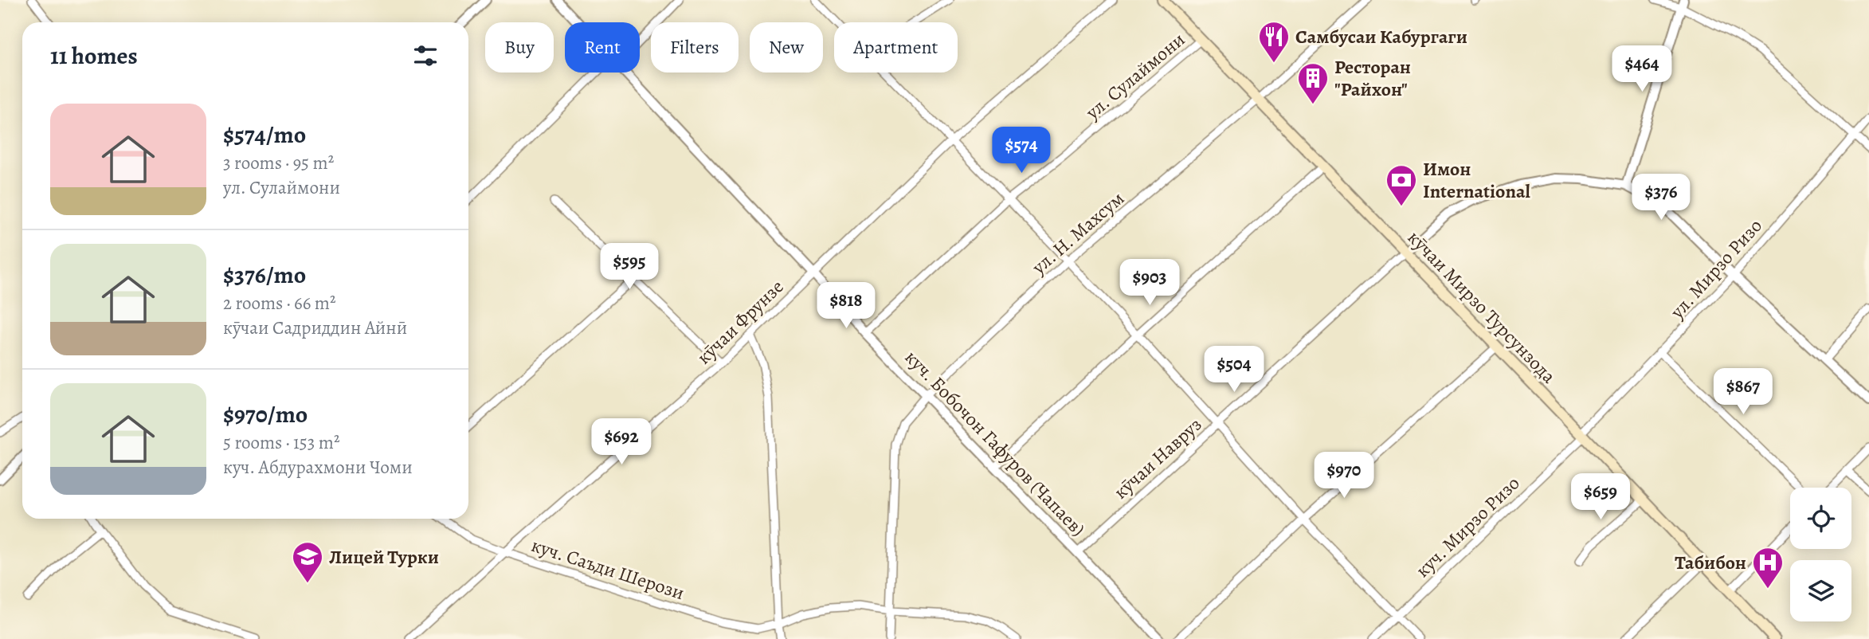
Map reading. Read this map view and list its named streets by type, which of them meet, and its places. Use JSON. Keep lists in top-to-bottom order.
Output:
{
  "streets": {
    "main road": ["кӯчаи Мирзо Турсунзода"],
    "street": [
      "ул. Сулаймони",
      "ул. Н. Махсум",
      "ул. Мирзо Ризо",
      "кӯчаи Фрунзе",
      "куч. Бобочон Гафуров (Чапаев)",
      "кӯчаи Навруз",
      "куч. Мирзо Ризо",
      "куч. Саъди Шерози"
    ]
  },
  "crossings": [
    ["ул. Сулаймони", "кӯчаи Мирзо Турсунзода"],
    ["ул. Сулаймони", "куч. Бобочон Гафуров (Чапаев)"],
    ["ул. Н. Махсум", "кӯчаи Мирзо Турсунзода"],
    ["ул. Н. Махсум", "куч. Бобочон Гафуров (Чапаев)"],
    ["ул. Н. Махсум", "куч. Саъди Шерози"],
    ["ул. Мирзо Ризо", "кӯчаи Мирзо Турсунзода"],
    ["ул. Мирзо Ризо", "куч. Мирзо Ризо"],
    ["кӯчаи Мирзо Турсунзода", "кӯчаи Навруз"],
    ["кӯчаи Мирзо Турсунзода", "куч. Мирзо Ризо"],
    ["кӯчаи Фрунзе", "куч. Бобочон Гафуров (Чапаев)"],
    ["кӯчаи Фрунзе", "куч. Саъди Шерози"],
    ["куч. Бобочон Гафуров (Чапаев)", "кӯчаи Навруз"]
  ],
  "places": {
    "restaurant": ["Самбусаи Кабургаги"],
    "building": ["Ресторан \"Райхон\""],
    "bank": ["Имон International"],
    "school or university": ["Лицей Турки"],
    "hospital": ["Табибон"]
  },
  "page": {
    "chip": [
      "Buy",
      "Rent",
      "Filters",
      "New",
      "Apartment"
    ],
    "heading": "11 homes",
    "price": [
      "$464",
      "$574",
      "$376",
      "$595",
      "$903",
      "$818",
      "$504",
      "$867",
      "$692",
      "$970",
      "$659"
    ],
    "list": [
      {
        "name": "$574/mo",
        "note": "3 rooms · 95 m² · ул. Сулаймони"
      },
      {
        "name": "$376/mo",
        "note": "2 rooms · 66 m² · кӯчаи Садриддин Айнӣ"
      },
      {
        "name": "$970/mo",
        "note": "5 rooms · 153 m² · куч. Абдурахмони Чоми"
      }
    ]
  }
}
